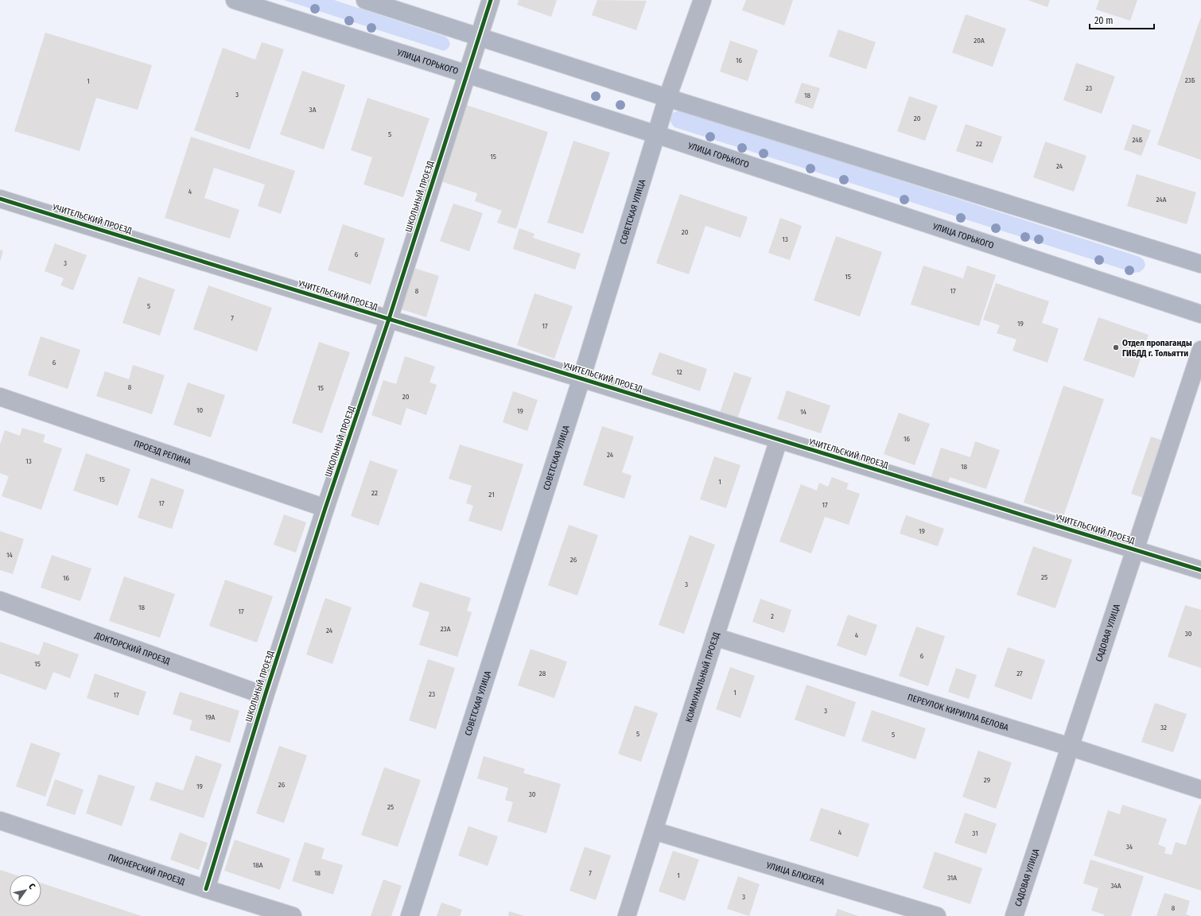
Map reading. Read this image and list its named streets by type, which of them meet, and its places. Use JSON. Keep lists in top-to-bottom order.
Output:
{
  "streets": {
    "main road": ["УЛИЦА ГОРЬКОГО", "СОВЕТСКАЯ УЛИЦА"],
    "street": [
      "ШКОЛЬНЫЙ ПРОЕЗД",
      "УЧИТЕЛЬСКИЙ ПРОЕЗД",
      "ПРОЕЗД РЕПИНА",
      "САДОВАЯ УЛИЦА",
      "ДОКТОРСКИЙ ПРОЕЗД",
      "КОММУНАЛЬНЫЙ ПРОЕЗД",
      "ПЕРЕУЛОК КИРИЛЛА БЕЛОВА",
      "ПИОНЕРСКИЙ ПРОЕЗД",
      "УЛИЦА БЛЮХЕРА"
    ]
  },
  "crossings": [
    ["УЛИЦА ГОРЬКОГО", "ШКОЛЬНЫЙ ПРОЕЗД"],
    ["УЛИЦА ГОРЬКОГО", "СОВЕТСКАЯ УЛИЦА"],
    ["ШКОЛЬНЫЙ ПРОЕЗД", "УЧИТЕЛЬСКИЙ ПРОЕЗД"],
    ["ШКОЛЬНЫЙ ПРОЕЗД", "ПРОЕЗД РЕПИНА"],
    ["ШКОЛЬНЫЙ ПРОЕЗД", "ДОКТОРСКИЙ ПРОЕЗД"],
    ["ШКОЛЬНЫЙ ПРОЕЗД", "ПИОНЕРСКИЙ ПРОЕЗД"],
    ["СОВЕТСКАЯ УЛИЦА", "УЧИТЕЛЬСКИЙ ПРОЕЗД"],
    ["УЧИТЕЛЬСКИЙ ПРОЕЗД", "САДОВАЯ УЛИЦА"],
    ["УЧИТЕЛЬСКИЙ ПРОЕЗД", "КОММУНАЛЬНЫЙ ПРОЕЗД"],
    ["САДОВАЯ УЛИЦА", "ПЕРЕУЛОК КИРИЛЛА БЕЛОВА"],
    ["КОММУНАЛЬНЫЙ ПРОЕЗД", "ПЕРЕУЛОК КИРИЛЛА БЕЛОВА"],
    ["КОММУНАЛЬНЫЙ ПРОЕЗД", "УЛИЦА БЛЮХЕРА"]
  ],
  "places": ["Отдел пропаганды ГИБДД г. Тольятти"],
  "house_numbers": [
    "20А",
    "16",
    "23Б",
    "1",
    "23",
    "3",
    "18",
    "3А",
    "20",
    "5",
    "24Б",
    "22",
    "15",
    "24",
    "4",
    "24А",
    "20",
    "13",
    "6",
    "3",
    "15",
    "8",
    "17",
    "5",
    "7",
    "19",
    "17",
    "6",
    "12",
    "8",
    "15",
    "20",
    "10",
    "19",
    "14",
    "16",
    "24",
    "13",
    "18",
    "15",
    "1",
    "22",
    "21",
    "17",
    "17",
    "19",
    "14",
    "26",
    "25",
    "16",
    "3",
    "18",
    "17",
    "2",
    "23А",
    "24",
    "30",
    "4",
    "6",
    "15",
    "28",
    "27",
    "1",
    "23",
    "17",
    "3",
    "19А",
    "32",
    "5",
    "5",
    "29",
    "26",
    "19",
    "30",
    "25",
    "4",
    "31",
    "34",
    "18А",
    "18",
    "7",
    "1",
    "31А",
    "34А",
    "3",
    "8"
  ],
  "scale_bar": "20 m",
  "north": "top right"
}
